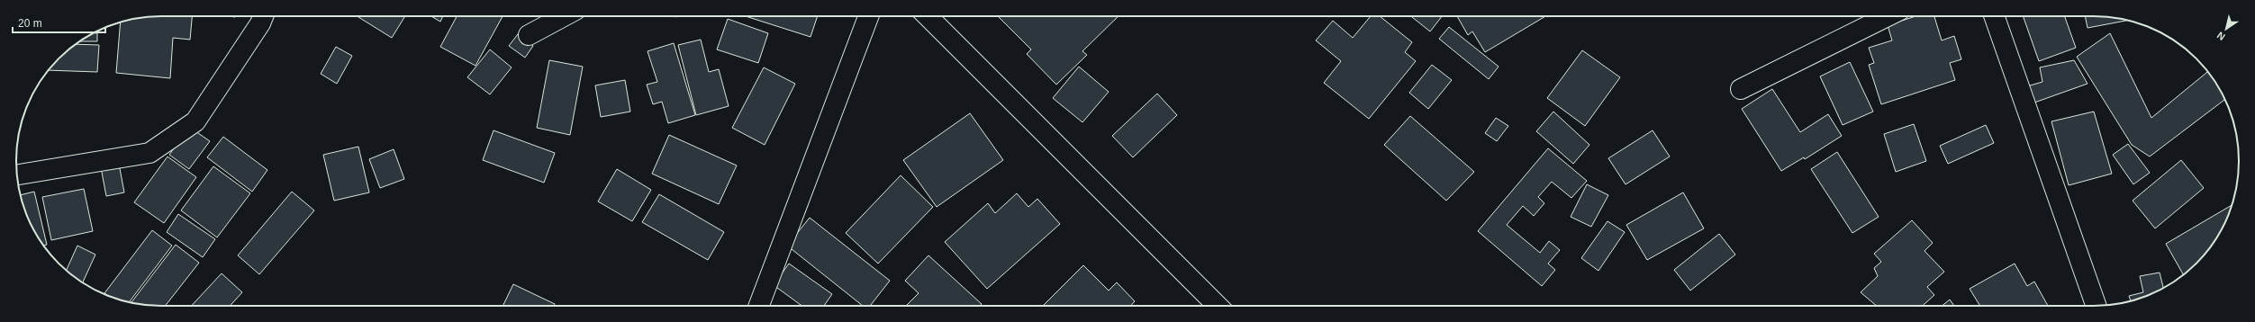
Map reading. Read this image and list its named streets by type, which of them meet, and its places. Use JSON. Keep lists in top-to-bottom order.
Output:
{
  "scale_bar": "20 m",
  "north": "bottom left"
}
